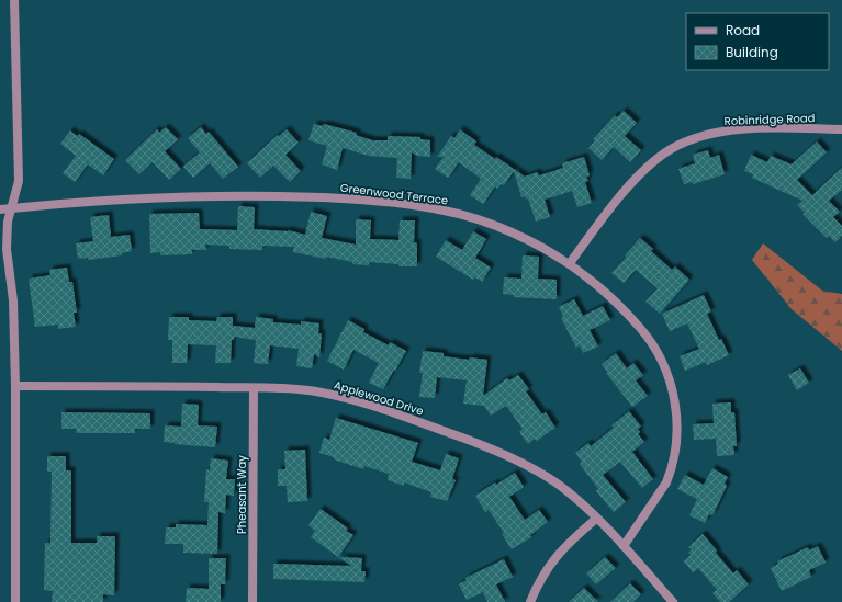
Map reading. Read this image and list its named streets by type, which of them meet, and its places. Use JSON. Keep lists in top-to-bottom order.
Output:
{
  "streets": {
    "street": [
      "Robinridge Road",
      "Greenwood Terrace",
      "Applewood Drive",
      "Pheasant Way"
    ]
  },
  "crossings": [
    ["Robinridge Road", "Greenwood Terrace"],
    ["Greenwood Terrace", "Applewood Drive"],
    ["Applewood Drive", "Pheasant Way"]
  ],
  "legend": ["Road", "Building"]
}
